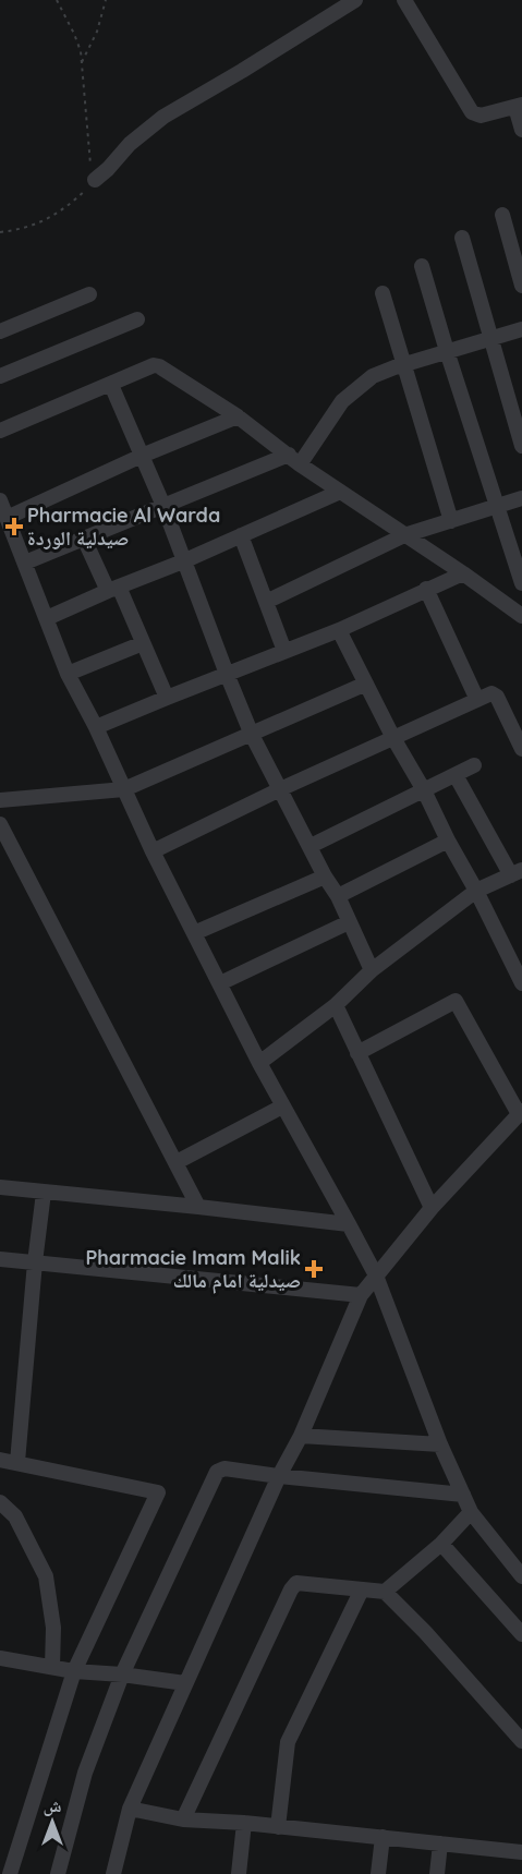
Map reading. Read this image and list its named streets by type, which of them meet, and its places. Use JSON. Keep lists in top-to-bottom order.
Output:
{
  "places": {
    "health": ["Pharmacie Al Warda صيدلية الوردة", "Pharmacie Imam Malik صيدلية امام مالك"]
  },
  "north": "top"
}
